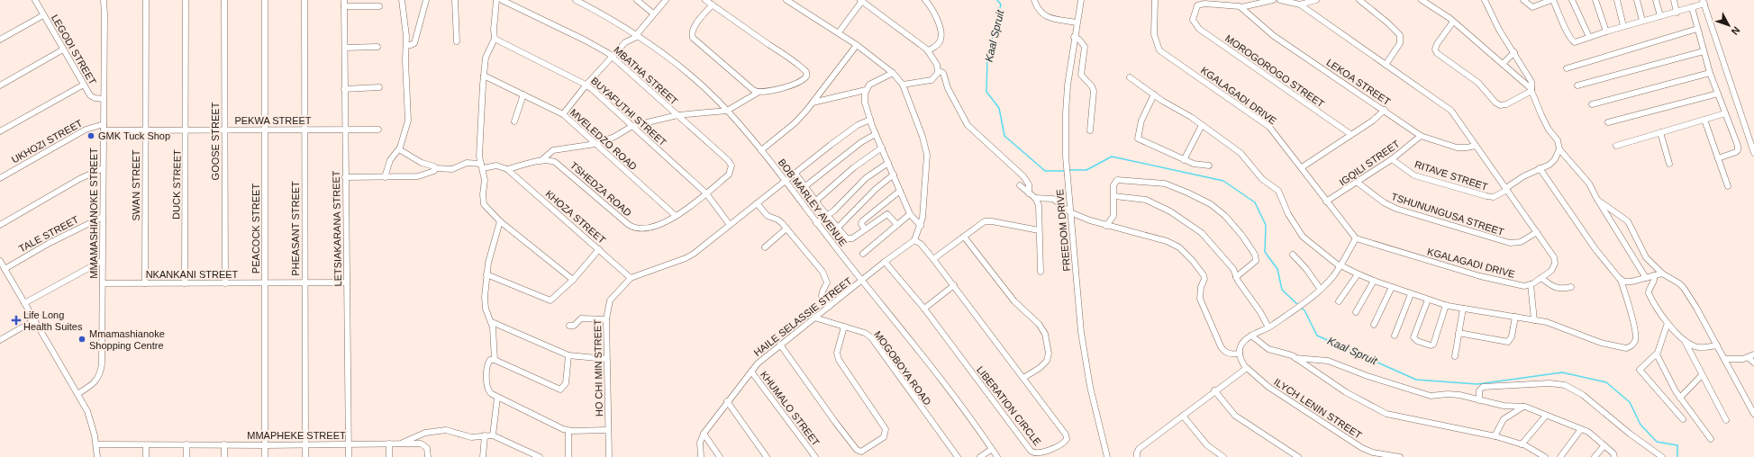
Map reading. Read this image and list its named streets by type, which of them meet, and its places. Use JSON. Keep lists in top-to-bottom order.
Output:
{
  "streets": {
    "street": [
      "LEGODI STREET",
      "MOROGOROGO STREET",
      "MBATHA STREET",
      "LEKOA STREET",
      "KGALAGADI DRIVE",
      "BUYAFUTHI STREET",
      "PEKWA STREET",
      "MVELEDZO ROAD",
      "UKHOZI STREET",
      "GOOSE STREET",
      "IGQILI STREET",
      "RITAVE STREET",
      "DUCK STREET",
      "SWAN STREET",
      "TSHEDZA ROAD",
      "BOB MARLEY AVENUE",
      "MMAMASHIANOKE STREET",
      "TSHUNUNGUSA STREET",
      "KHOZA STREET",
      "PEACOCK STREET",
      "PHEASANT STREET",
      "LETSIAKARANA STREET",
      "FREEDOM DRIVE",
      "TALE STREET",
      "NKANKANI STREET",
      "HAILE SELASSIE STREET",
      "HO CHI MIN STREET",
      "MOGOBOYA ROAD",
      "LIBERATION CIRCLE",
      "KHUMALO STREET",
      "ILYCH LENIN STREET",
      "MMAPHEKE STREET"
    ]
  },
  "crossings": [
    ["LEGODI STREET", "MMAMASHIANOKE STREET"],
    ["MBATHA STREET", "BUYAFUTHI STREET"],
    ["MBATHA STREET", "TSHEDZA ROAD"],
    ["LEKOA STREET", "IGQILI STREET"],
    ["KGALAGADI DRIVE", "IGQILI STREET"],
    ["BUYAFUTHI STREET", "TSHEDZA ROAD"],
    ["BUYAFUTHI STREET", "HO CHI MIN STREET"],
    ["PEKWA STREET", "UKHOZI STREET"],
    ["PEKWA STREET", "GOOSE STREET"],
    ["PEKWA STREET", "DUCK STREET"],
    ["PEKWA STREET", "SWAN STREET"],
    ["PEKWA STREET", "MMAMASHIANOKE STREET"],
    ["PEKWA STREET", "PEACOCK STREET"],
    ["PEKWA STREET", "PHEASANT STREET"],
    ["PEKWA STREET", "LETSIAKARANA STREET"],
    ["MVELEDZO ROAD", "TSHEDZA ROAD"],
    ["UKHOZI STREET", "MMAMASHIANOKE STREET"],
    ["GOOSE STREET", "NKANKANI STREET"],
    ["IGQILI STREET", "RITAVE STREET"],
    ["IGQILI STREET", "TSHUNUNGUSA STREET"],
    ["DUCK STREET", "NKANKANI STREET"],
    ["SWAN STREET", "NKANKANI STREET"],
    ["BOB MARLEY AVENUE", "HAILE SELASSIE STREET"],
    ["BOB MARLEY AVENUE", "HO CHI MIN STREET"],
    ["MMAMASHIANOKE STREET", "TALE STREET"],
    ["MMAMASHIANOKE STREET", "NKANKANI STREET"],
    ["KHOZA STREET", "HO CHI MIN STREET"],
    ["PEACOCK STREET", "NKANKANI STREET"],
    ["PEACOCK STREET", "MMAPHEKE STREET"],
    ["PHEASANT STREET", "NKANKANI STREET"],
    ["PHEASANT STREET", "MMAPHEKE STREET"],
    ["LETSIAKARANA STREET", "NKANKANI STREET"],
    ["LETSIAKARANA STREET", "MMAPHEKE STREET"],
    ["HAILE SELASSIE STREET", "MOGOBOYA ROAD"],
    ["HAILE SELASSIE STREET", "LIBERATION CIRCLE"],
    ["HAILE SELASSIE STREET", "KHUMALO STREET"]
  ],
  "water": ["Kaal Spruit"],
  "places": {
    "other": ["GMK Tuck Shop", "Mmamashianoke Shopping Centre"],
    "health": ["Life Long Health Suites"]
  },
  "north": "bottom right"
}
